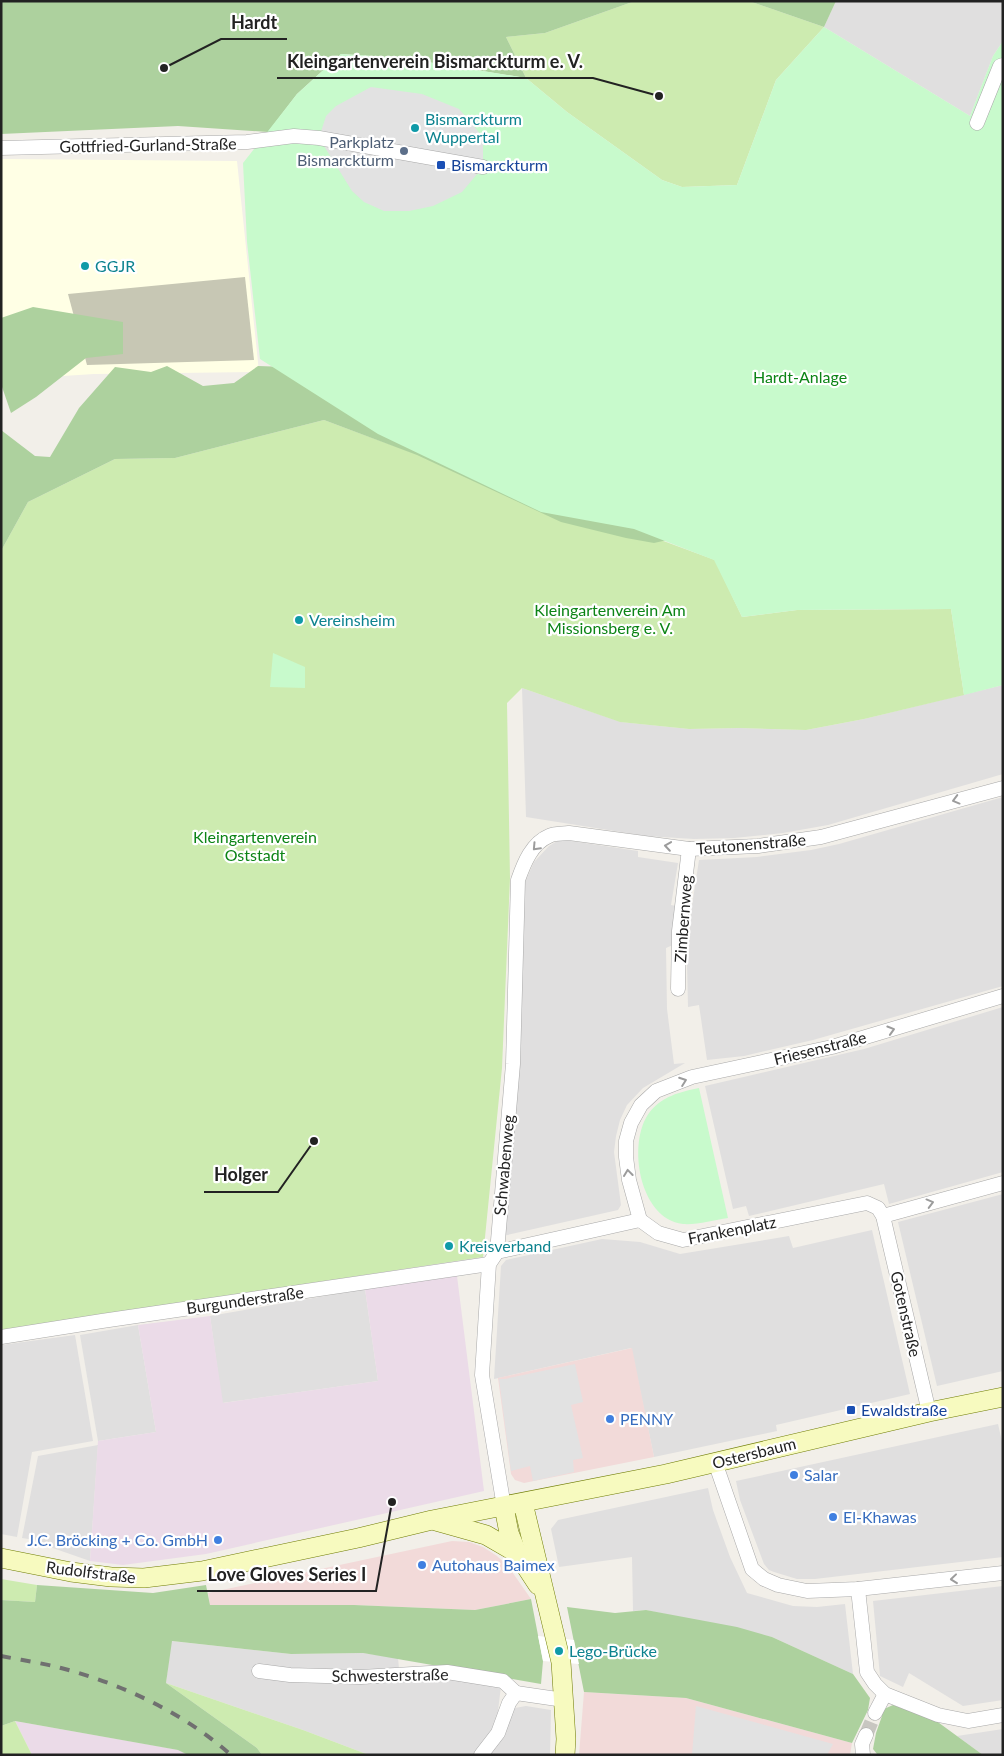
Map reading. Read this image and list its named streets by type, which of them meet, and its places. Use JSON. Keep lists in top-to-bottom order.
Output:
{
  "streets": {
    "street": [
      "Gottfried-Gurland-Straße",
      "Teutonenstraße",
      "Zimbernweg",
      "Friesenstraße",
      "Schwabenweg",
      "Frankenplatz",
      "Burgunderstraße",
      "Gotenstraße",
      "Ostersbaum",
      "Rudolfstraße",
      "Schwesterstraße"
    ]
  },
  "crossings": [
    ["Teutonenstraße", "Zimbernweg"],
    ["Teutonenstraße", "Schwabenweg"],
    ["Friesenstraße", "Frankenplatz"],
    ["Friesenstraße", "Burgunderstraße"],
    ["Schwabenweg", "Burgunderstraße"],
    ["Schwabenweg", "Ostersbaum"],
    ["Schwabenweg", "Rudolfstraße"],
    ["Frankenplatz", "Burgunderstraße"],
    ["Frankenplatz", "Gotenstraße"],
    ["Gotenstraße", "Ostersbaum"],
    ["Ostersbaum", "Rudolfstraße"]
  ],
  "one_way": ["Teutonenstraße", "Friesenstraße"],
  "parks": ["Hardt-Anlage", "Kleingartenverein Am Missionsberg e. V.", "Kleingartenverein Oststadt"],
  "places": {
    "other": [
      "Hardt",
      "Kleingartenverein Bismarckturm e. V.",
      "Bismarckturm Wuppertal",
      "Parkplatz Bismarckturm",
      "GGJR",
      "Vereinsheim",
      "Holger",
      "Kreisverband",
      "PENNY",
      "Salar",
      "Love Gloves Series I",
      "El-Khawas",
      "J.C. Bröcking + Co. GmbH",
      "Autohaus Baimex",
      "Lego-Brücke"
    ],
    "transit": ["Bismarckturm", "Ewaldstraße"]
  }
}
